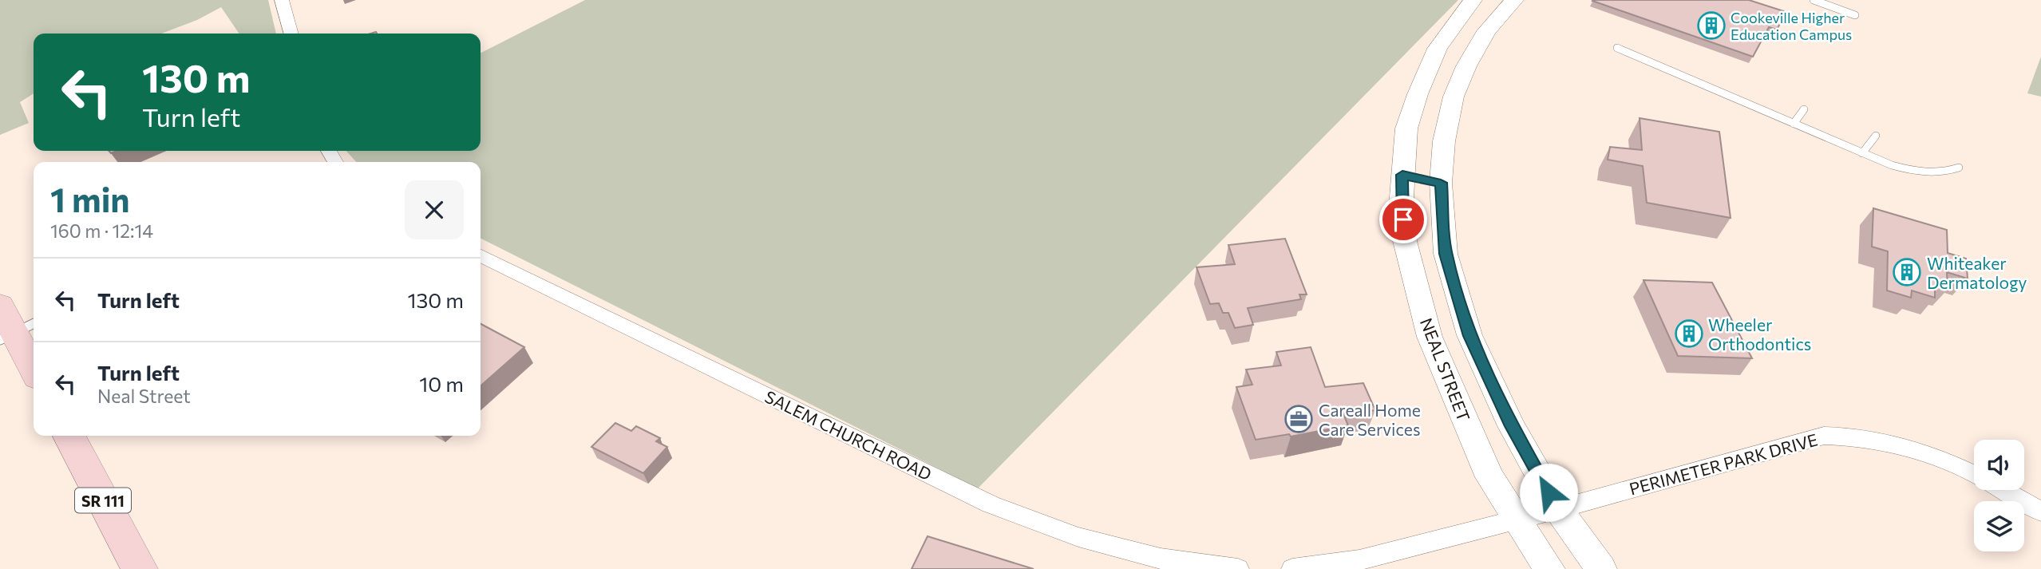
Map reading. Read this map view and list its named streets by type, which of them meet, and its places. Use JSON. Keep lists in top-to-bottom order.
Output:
{
  "streets": {
    "highway": ["SR 111"],
    "main road": ["NEAL STREET"],
    "street": ["SALEM CHURCH ROAD", "PERIMETER PARK DRIVE"]
  },
  "crossings": [
    ["NEAL STREET", "PERIMETER PARK DRIVE"]
  ],
  "places": {
    "building": ["Cookeville Higher Education Campus", "Whiteaker Dermatology", "Wheeler Orthodontics"],
    "office": ["Careall Home Care Services"]
  },
  "page": {
    "turn": ["130 m", "Turn left"],
    "heading": ["1 min", "160 m · 12:14"],
    "list": [
      {
        "name": "Turn left",
        "value": "130 m"
      },
      {
        "name": "Turn left",
        "note": "Neal Street",
        "value": "10 m"
      }
    ]
  }
}
